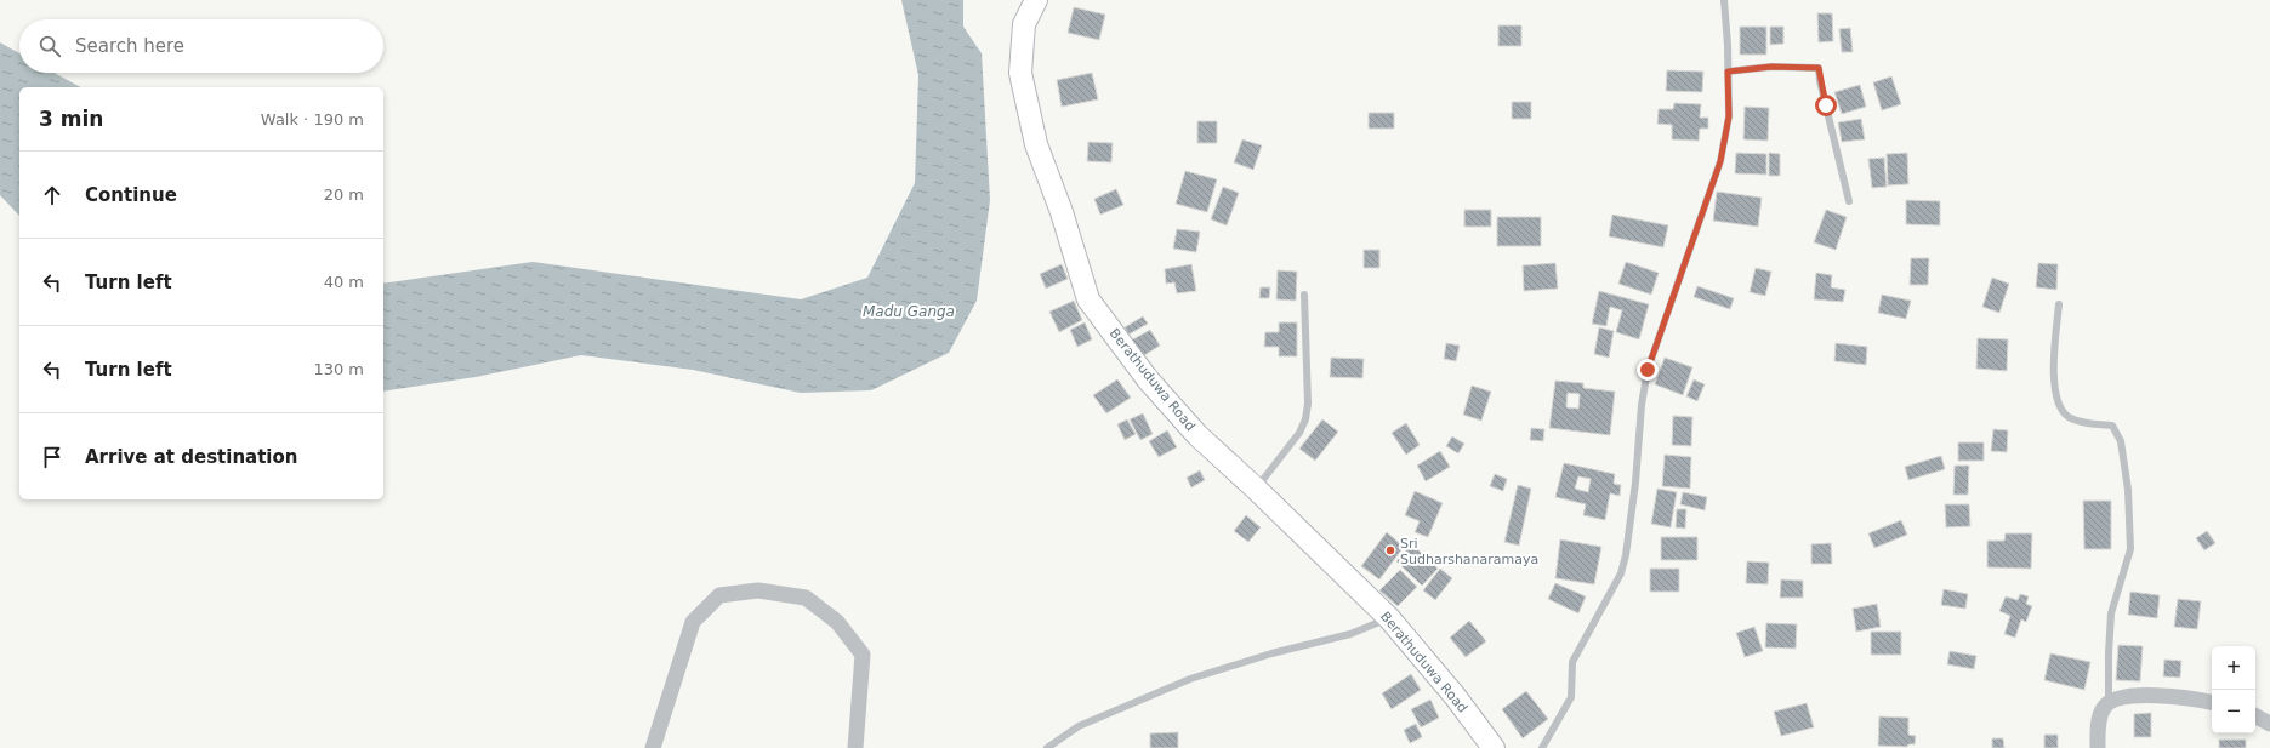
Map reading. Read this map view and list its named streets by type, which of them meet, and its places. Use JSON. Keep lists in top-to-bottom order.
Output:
{
  "streets": {
    "street": ["Berathuduwa Road"]
  },
  "water": ["Madu Ganga"],
  "places": ["Sri Sudharshanaramaya"],
  "page": {
    "search": "Search here",
    "heading": ["3 min", "Walk · 190 m"],
    "list": [
      ["Continue", "20 m"],
      ["Turn left", "40 m"],
      ["Turn left", "130 m"],
      "Arrive at destination"
    ],
    "map_buttons": ["+", "−"]
  }
}
